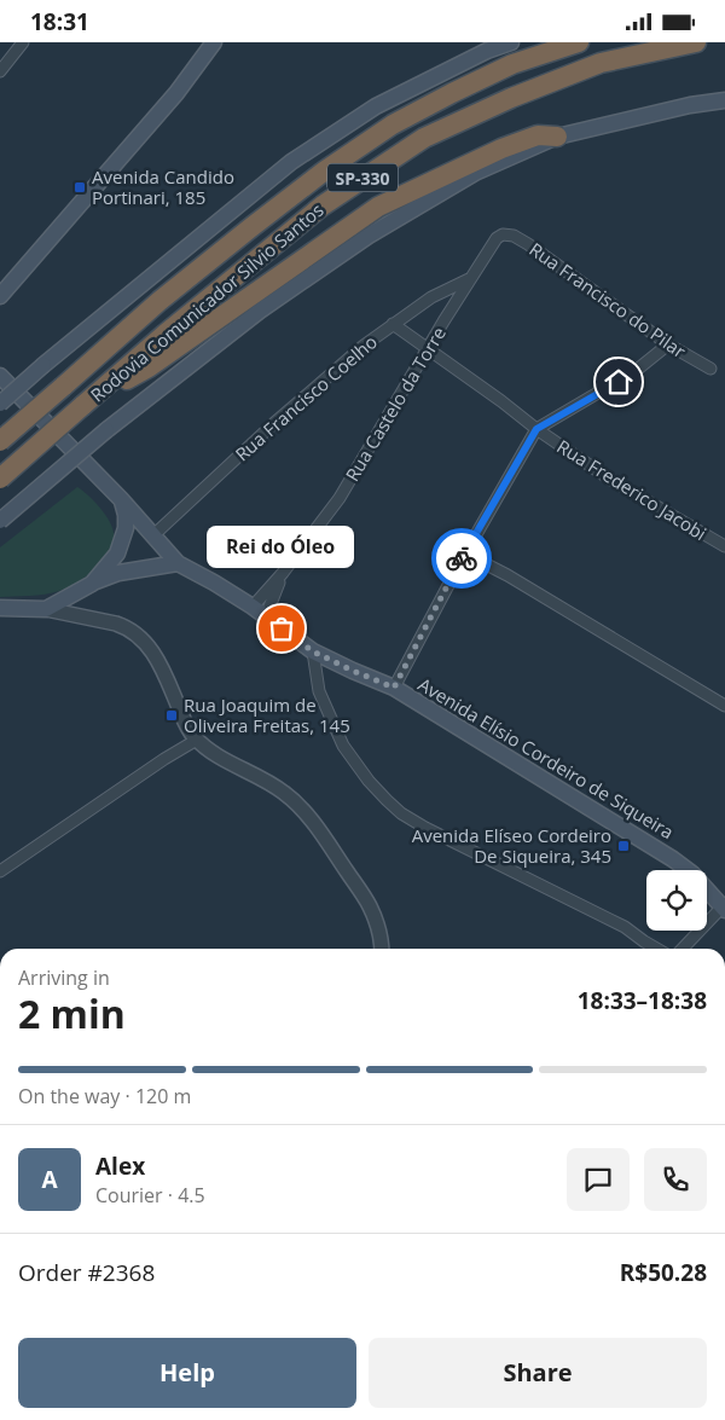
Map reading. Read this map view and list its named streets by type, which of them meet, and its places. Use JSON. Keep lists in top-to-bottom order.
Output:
{
  "streets": {
    "highway": ["SP-330", "Rodovia Comunicador Silvio Santos"],
    "main road": ["Avenida Elísio Cordeiro de Siqueira"],
    "street": [
      "Rua Francisco do Pilar",
      "Rua Francisco Coelho",
      "Rua Castelo da Torre",
      "Rua Frederico Jacobi"
    ]
  },
  "crossings": [
    ["Rua Francisco do Pilar", "Rua Castelo da Torre"],
    ["Rua Francisco Coelho", "Rua Castelo da Torre"],
    ["Rua Francisco Coelho", "Rua Frederico Jacobi"],
    ["Rua Francisco Coelho", "Avenida Elísio Cordeiro de Siqueira"],
    ["Rua Castelo da Torre", "Rua Frederico Jacobi"],
    ["Rua Castelo da Torre", "Avenida Elísio Cordeiro de Siqueira"]
  ],
  "places": {
    "transit": ["Avenida Candido Portinari, 185", "Rua Joaquim de Oliveira Freitas, 145", "Avenida Elíseo Cordeiro De Siqueira, 345"],
    "other": ["Rei do Óleo"]
  },
  "page": {
    "status": "18:31",
    "bubble": "Rei do Óleo",
    "heading": ["2 min", "Arriving in", "18:33–18:38"],
    "panel": [
      "Alex",
      "Courier · 4.5",
      "Order #2368",
      "R$50.28"
    ],
    "bar": "On the way · 120 m",
    "round": "A",
    "buttons": ["Help", "Share"]
  }
}
